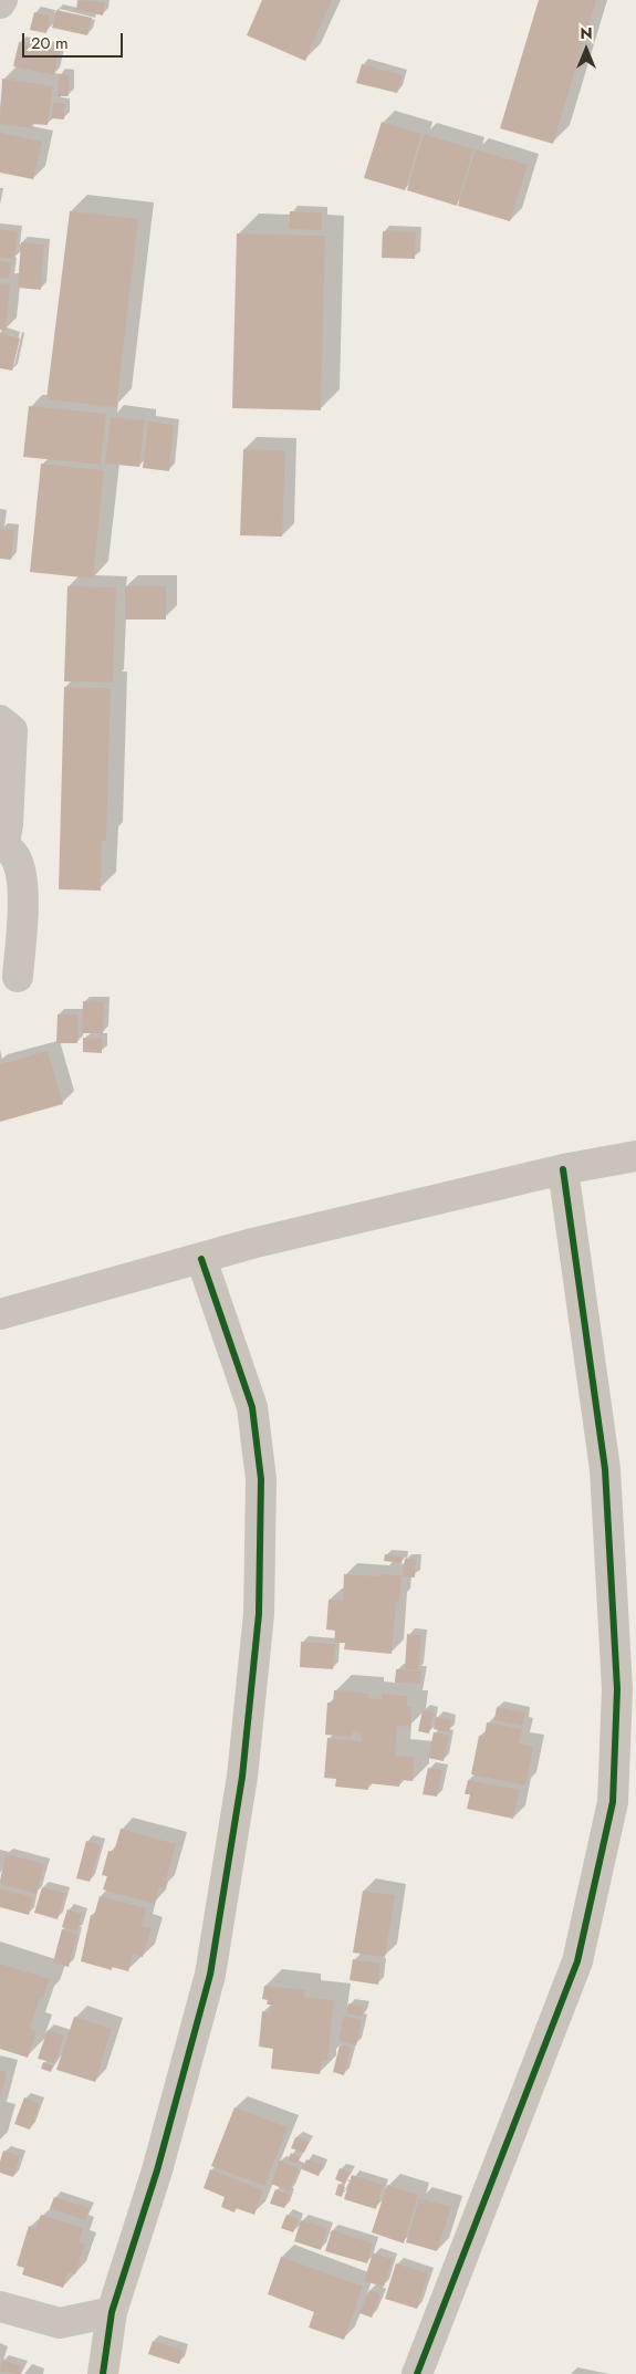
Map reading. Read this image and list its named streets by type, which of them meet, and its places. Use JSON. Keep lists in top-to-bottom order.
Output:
{
  "scale_bar": "20 m",
  "north": "top"
}
